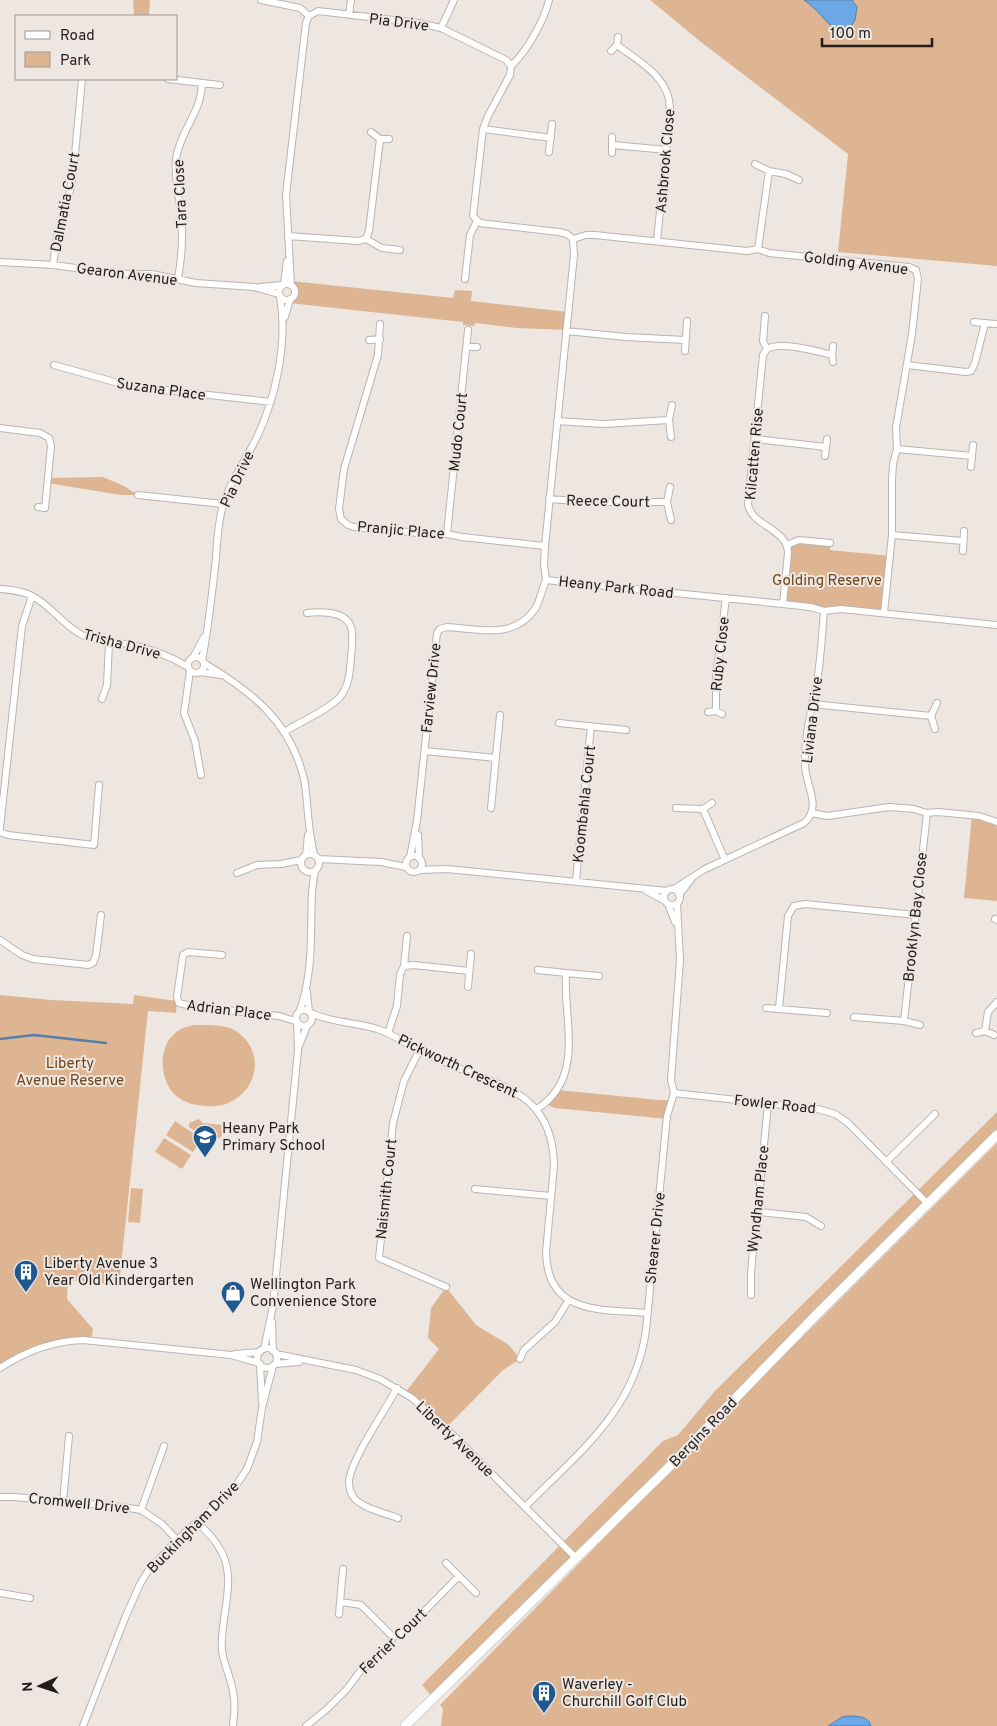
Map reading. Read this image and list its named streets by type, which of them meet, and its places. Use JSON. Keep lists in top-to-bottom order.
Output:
{
  "streets": {
    "main road": ["Bergins Road"],
    "street": [
      "Pia Drive",
      "Ashbrook Close",
      "Tara Close",
      "Dalmatia Court",
      "Golding Avenue",
      "Gearon Avenue",
      "Suzana Place",
      "Mudo Court",
      "Kilcatten Rise",
      "Reece Court",
      "Pranjic Place",
      "Heany Park Road",
      "Trisha Drive",
      "Ruby Close",
      "Farview Drive",
      "Liviana Drive",
      "Koombahla Court",
      "Brooklyn Bay Close",
      "Adrian Place",
      "Pickworth Crescent",
      "Fowler Road",
      "Naismith Court",
      "Wyndham Place",
      "Shearer Drive",
      "Liberty Avenue",
      "Cromwell Drive",
      "Buckingham Drive",
      "Ferrier Court"
    ]
  },
  "crossings": [
    ["Pia Drive", "Gearon Avenue"],
    ["Pia Drive", "Suzana Place"],
    ["Pia Drive", "Trisha Drive"],
    ["Ashbrook Close", "Golding Avenue"],
    ["Tara Close", "Gearon Avenue"],
    ["Dalmatia Court", "Gearon Avenue"],
    ["Golding Avenue", "Heany Park Road"],
    ["Mudo Court", "Pranjic Place"],
    ["Reece Court", "Heany Park Road"],
    ["Pranjic Place", "Heany Park Road"],
    ["Heany Park Road", "Ruby Close"],
    ["Heany Park Road", "Farview Drive"],
    ["Heany Park Road", "Liviana Drive"],
    ["Adrian Place", "Pickworth Crescent"],
    ["Pickworth Crescent", "Naismith Court"],
    ["Fowler Road", "Wyndham Place"],
    ["Fowler Road", "Shearer Drive"],
    ["Fowler Road", "Bergins Road"],
    ["Shearer Drive", "Liberty Avenue"],
    ["Bergins Road", "Liberty Avenue"],
    ["Liberty Avenue", "Buckingham Drive"],
    ["Cromwell Drive", "Buckingham Drive"]
  ],
  "parks": ["Golding Reserve", "Liberty Avenue Reserve"],
  "places": {
    "school or university": ["Heany Park Primary School"],
    "building": ["Liberty Avenue 3 Year Old Kindergarten", "Waverley - Churchill Golf Club"],
    "shop": ["Wellington Park Convenience Store"]
  },
  "legend": ["Road", "Park"],
  "scale_bar": "100 m",
  "north": "left"
}
